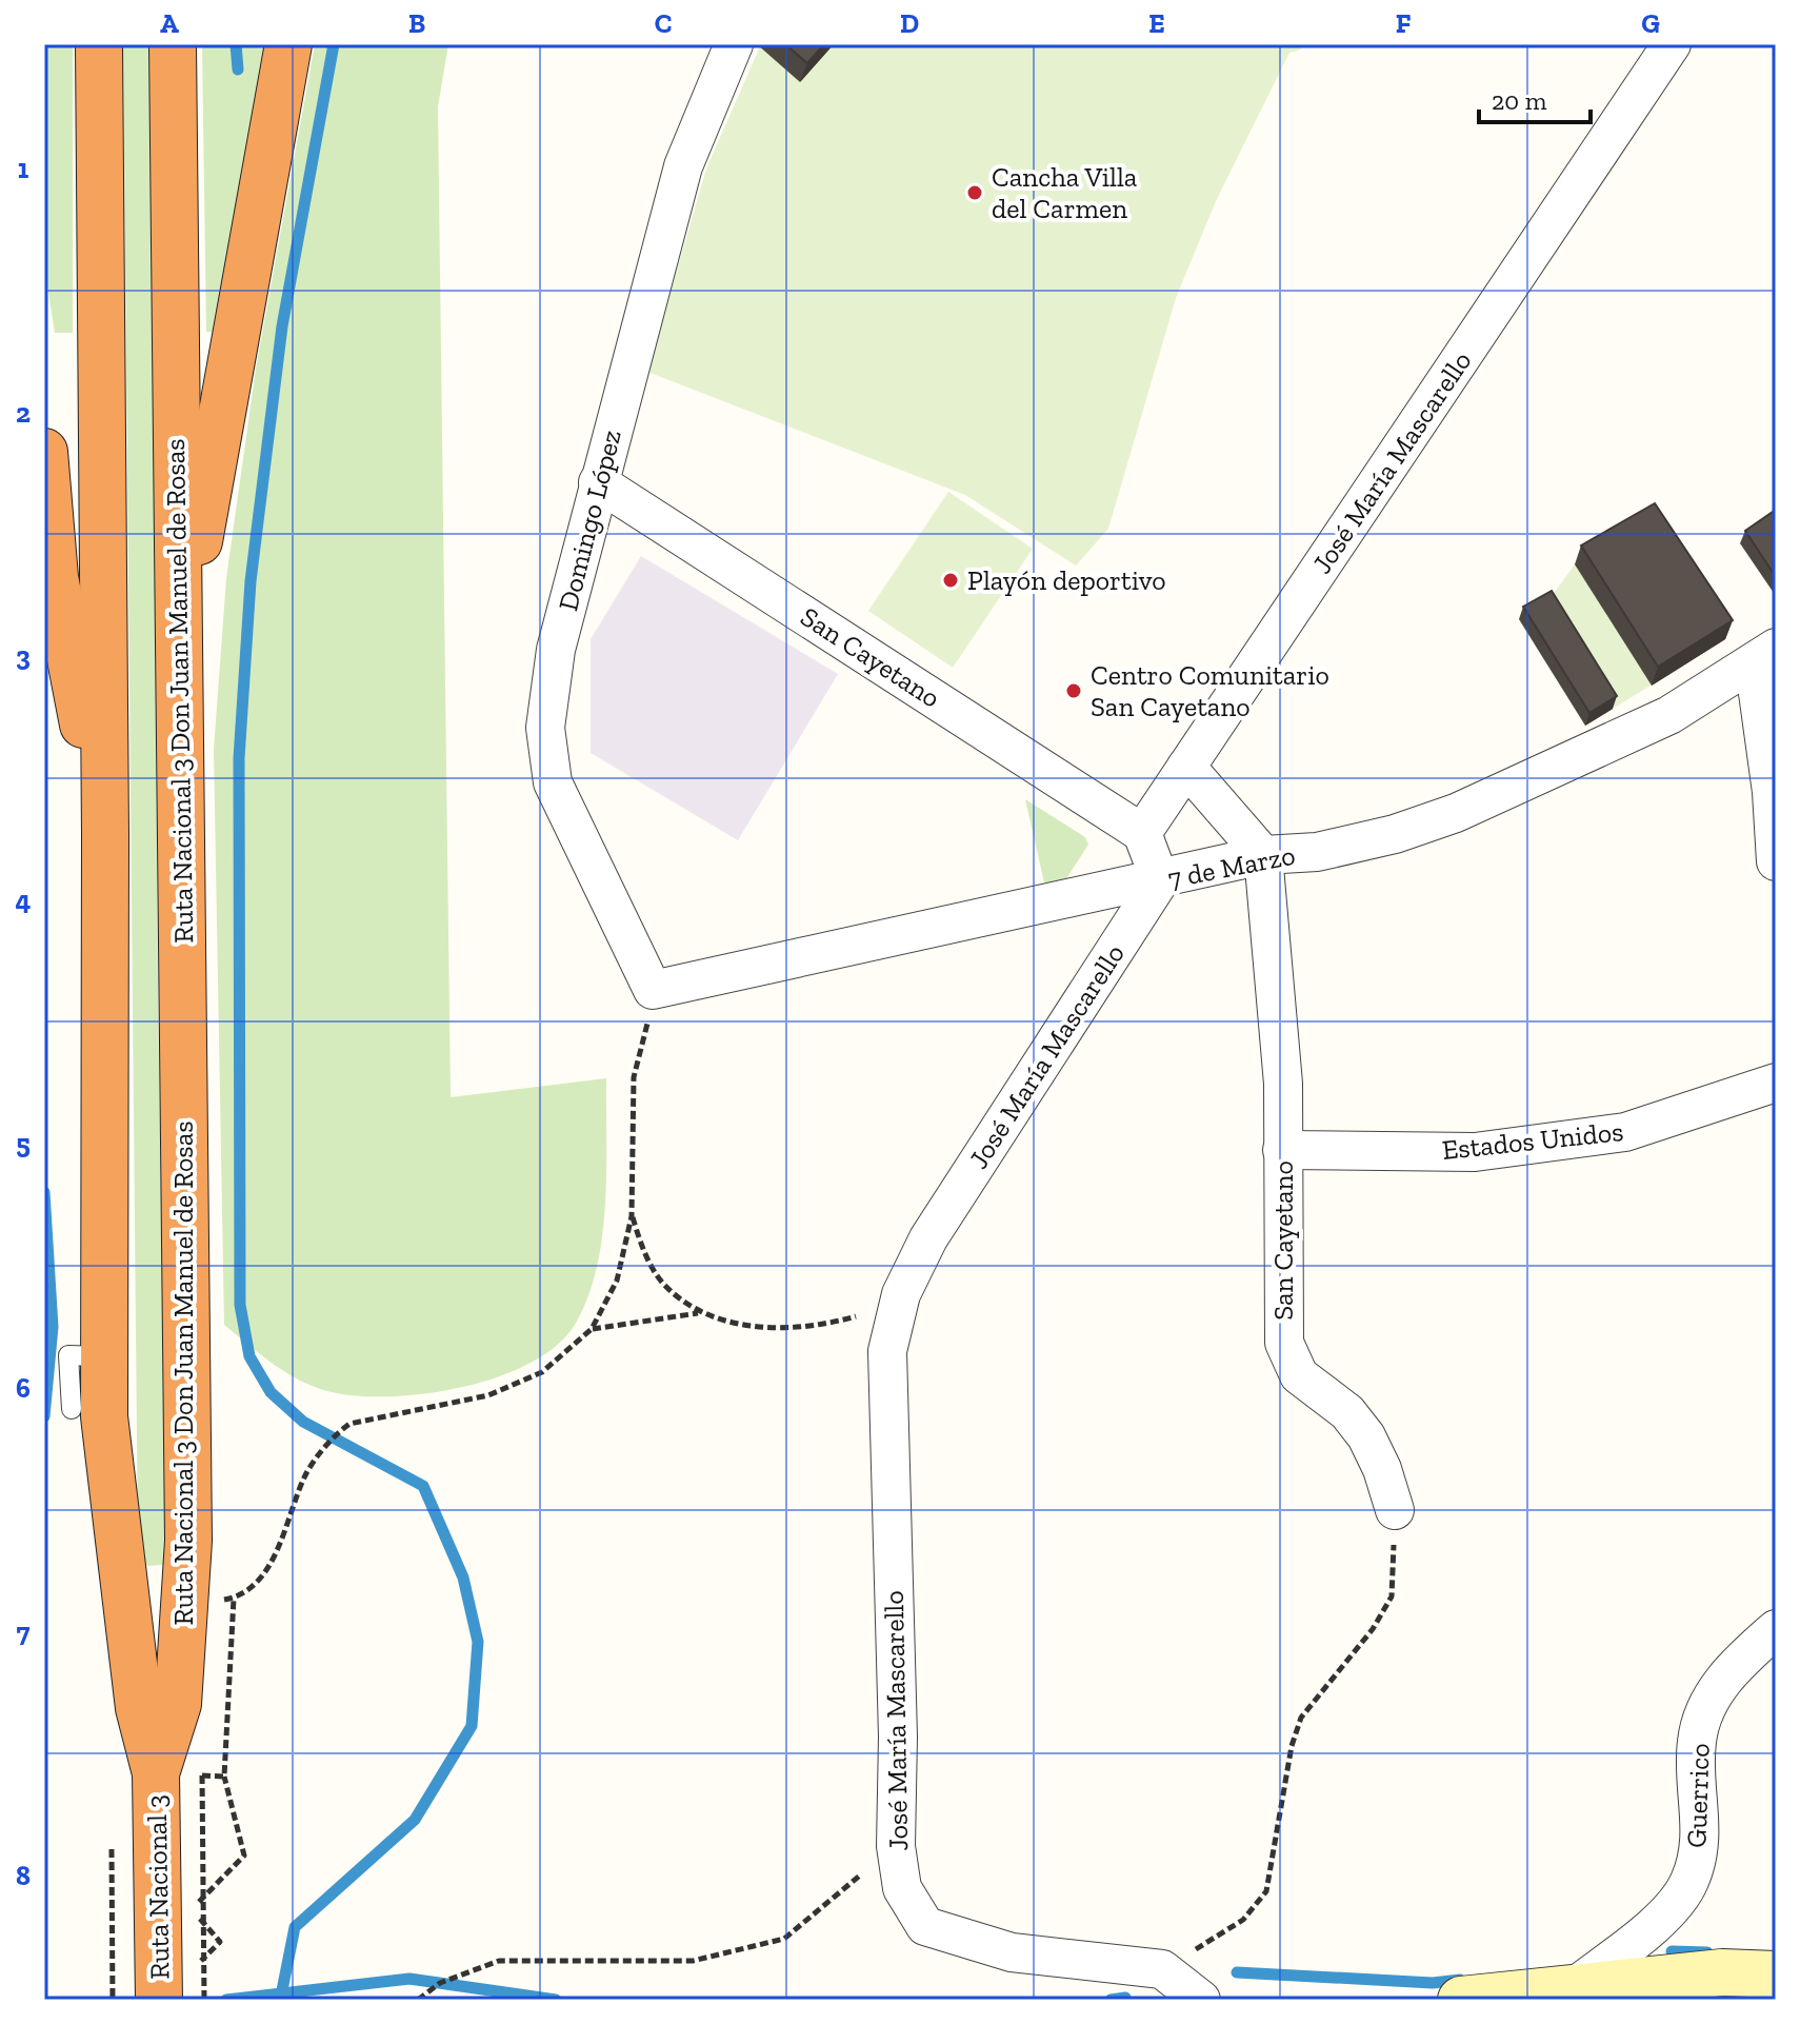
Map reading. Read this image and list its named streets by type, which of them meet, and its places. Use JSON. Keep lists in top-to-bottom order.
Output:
{
  "streets": {
    "highway": ["Ruta Nacional 3 Don Juan Manuel de Rosas", "Ruta Nacional 3"],
    "street": [
      "José María Mascarello",
      "Domingo López",
      "San Cayetano",
      "7 de Marzo",
      "Estados Unidos",
      "Guerrico"
    ]
  },
  "crossings": [
    ["José María Mascarello", "San Cayetano"],
    ["José María Mascarello", "7 de Marzo"],
    ["Domingo López", "San Cayetano"],
    ["Domingo López", "7 de Marzo"],
    ["San Cayetano", "7 de Marzo"],
    ["San Cayetano", "Estados Unidos"],
    ["Ruta Nacional 3 Don Juan Manuel de Rosas", "Ruta Nacional 3"]
  ],
  "places": ["Cancha Villa del Carmen", "Playón deportivo", "Centro Comunitario San Cayetano"],
  "scale_bar": "20 m",
  "grid": {
    "columns": [
      "A",
      "B",
      "C",
      "D",
      "E",
      "F",
      "G"
    ],
    "rows": [
      "1",
      "2",
      "3",
      "4",
      "5",
      "6",
      "7",
      "8"
    ]
  }
}
